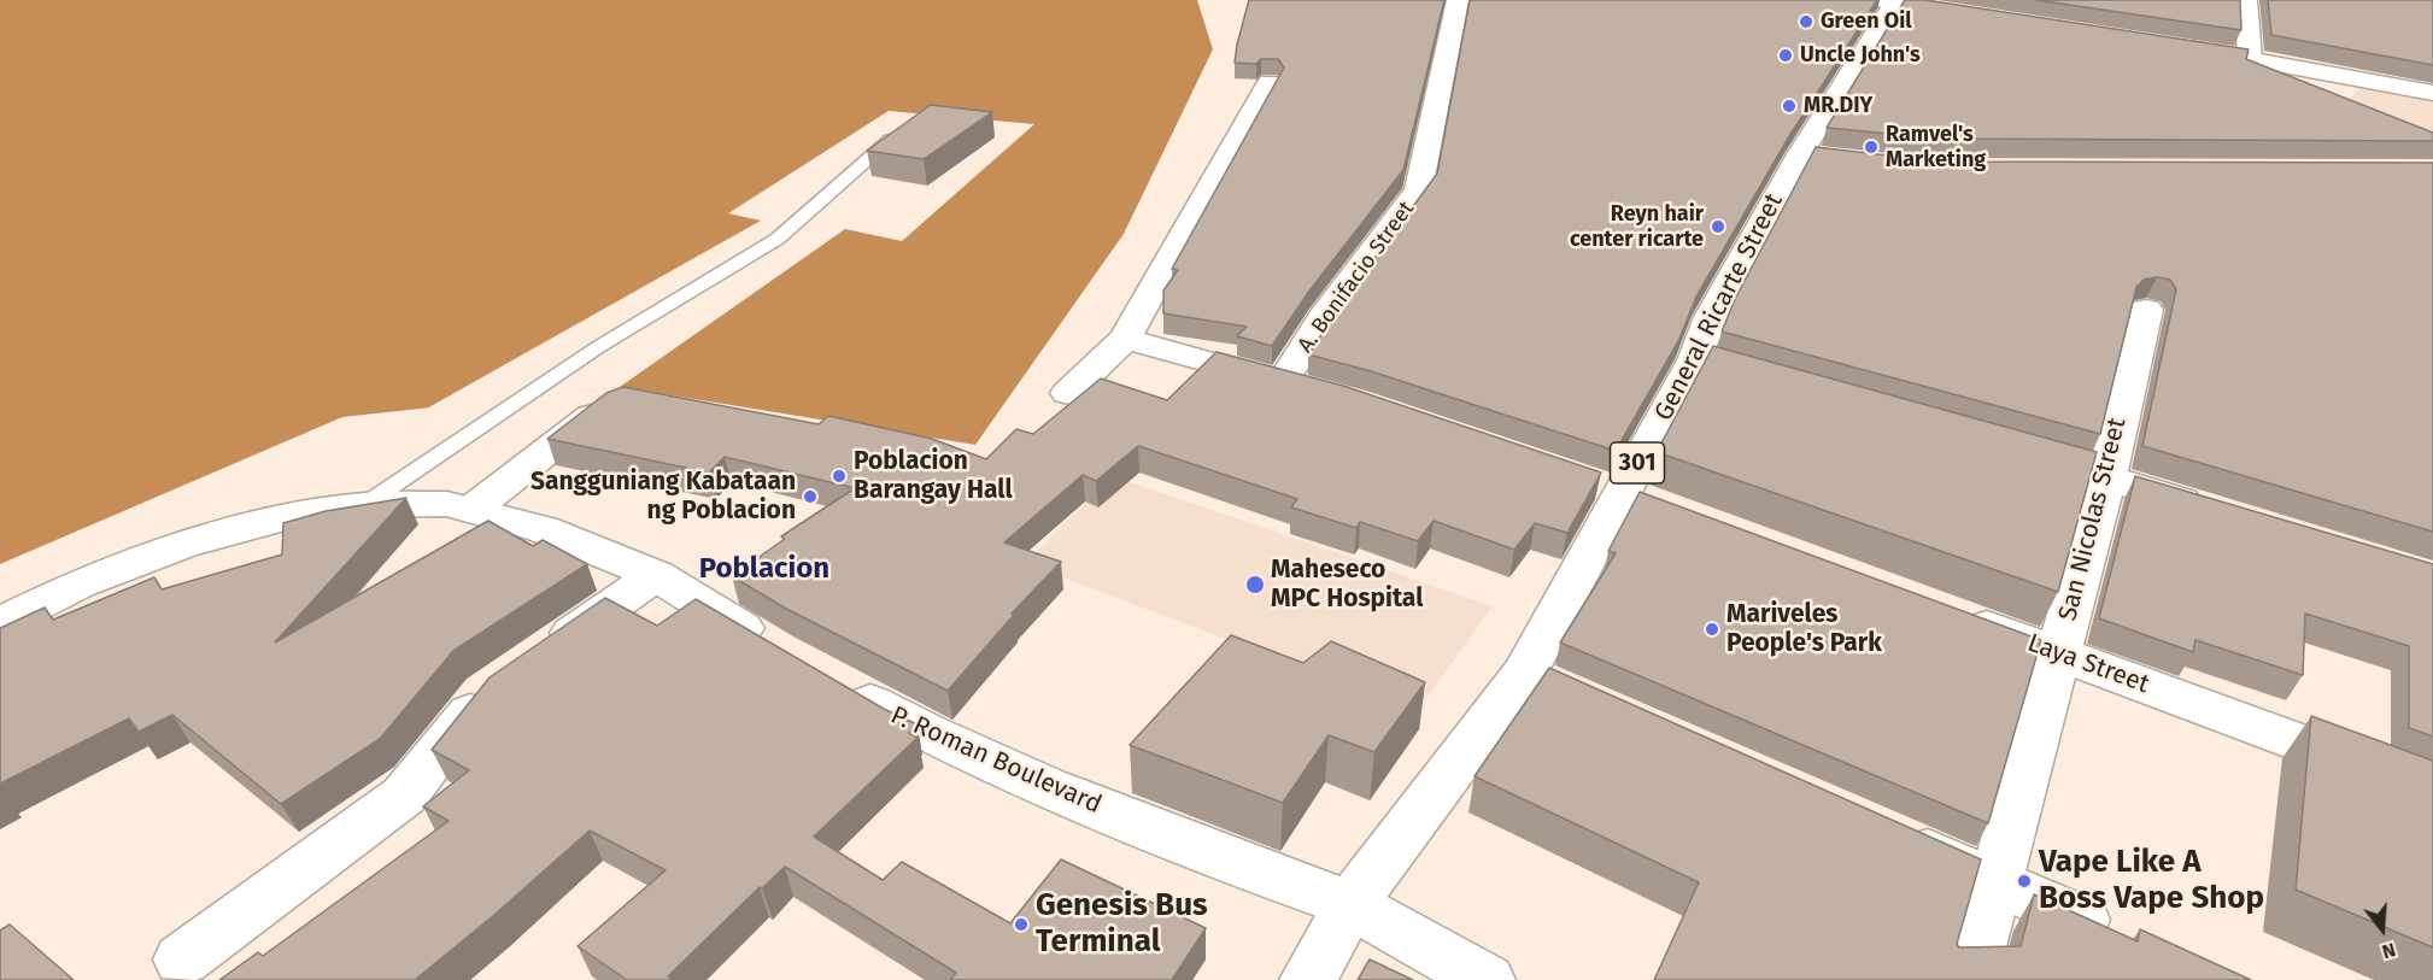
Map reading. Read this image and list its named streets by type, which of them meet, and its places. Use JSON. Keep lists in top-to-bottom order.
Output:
{
  "streets": {
    "street": [
      "A. Bonifacio Street",
      "General Ricarte Street",
      "301",
      "San Nicolas Street",
      "Laya Street",
      "P. Roman Boulevard"
    ]
  },
  "crossings": [
    ["General Ricarte Street", "P. Roman Boulevard"],
    ["San Nicolas Street", "Laya Street"]
  ],
  "districts": ["Poblacion"],
  "places": [
    "Green Oil",
    "Uncle John's",
    "MR.DIY",
    "Ramvel's Marketing",
    "Reyn hair center ricarte",
    "Poblacion Barangay Hall",
    "Sangguniang Kabataan ng Poblacion",
    "Maheseco MPC Hospital",
    "Mariveles People's Park",
    "Vape Like A Boss Vape Shop",
    "Genesis Bus Terminal"
  ],
  "north": "bottom"
}
